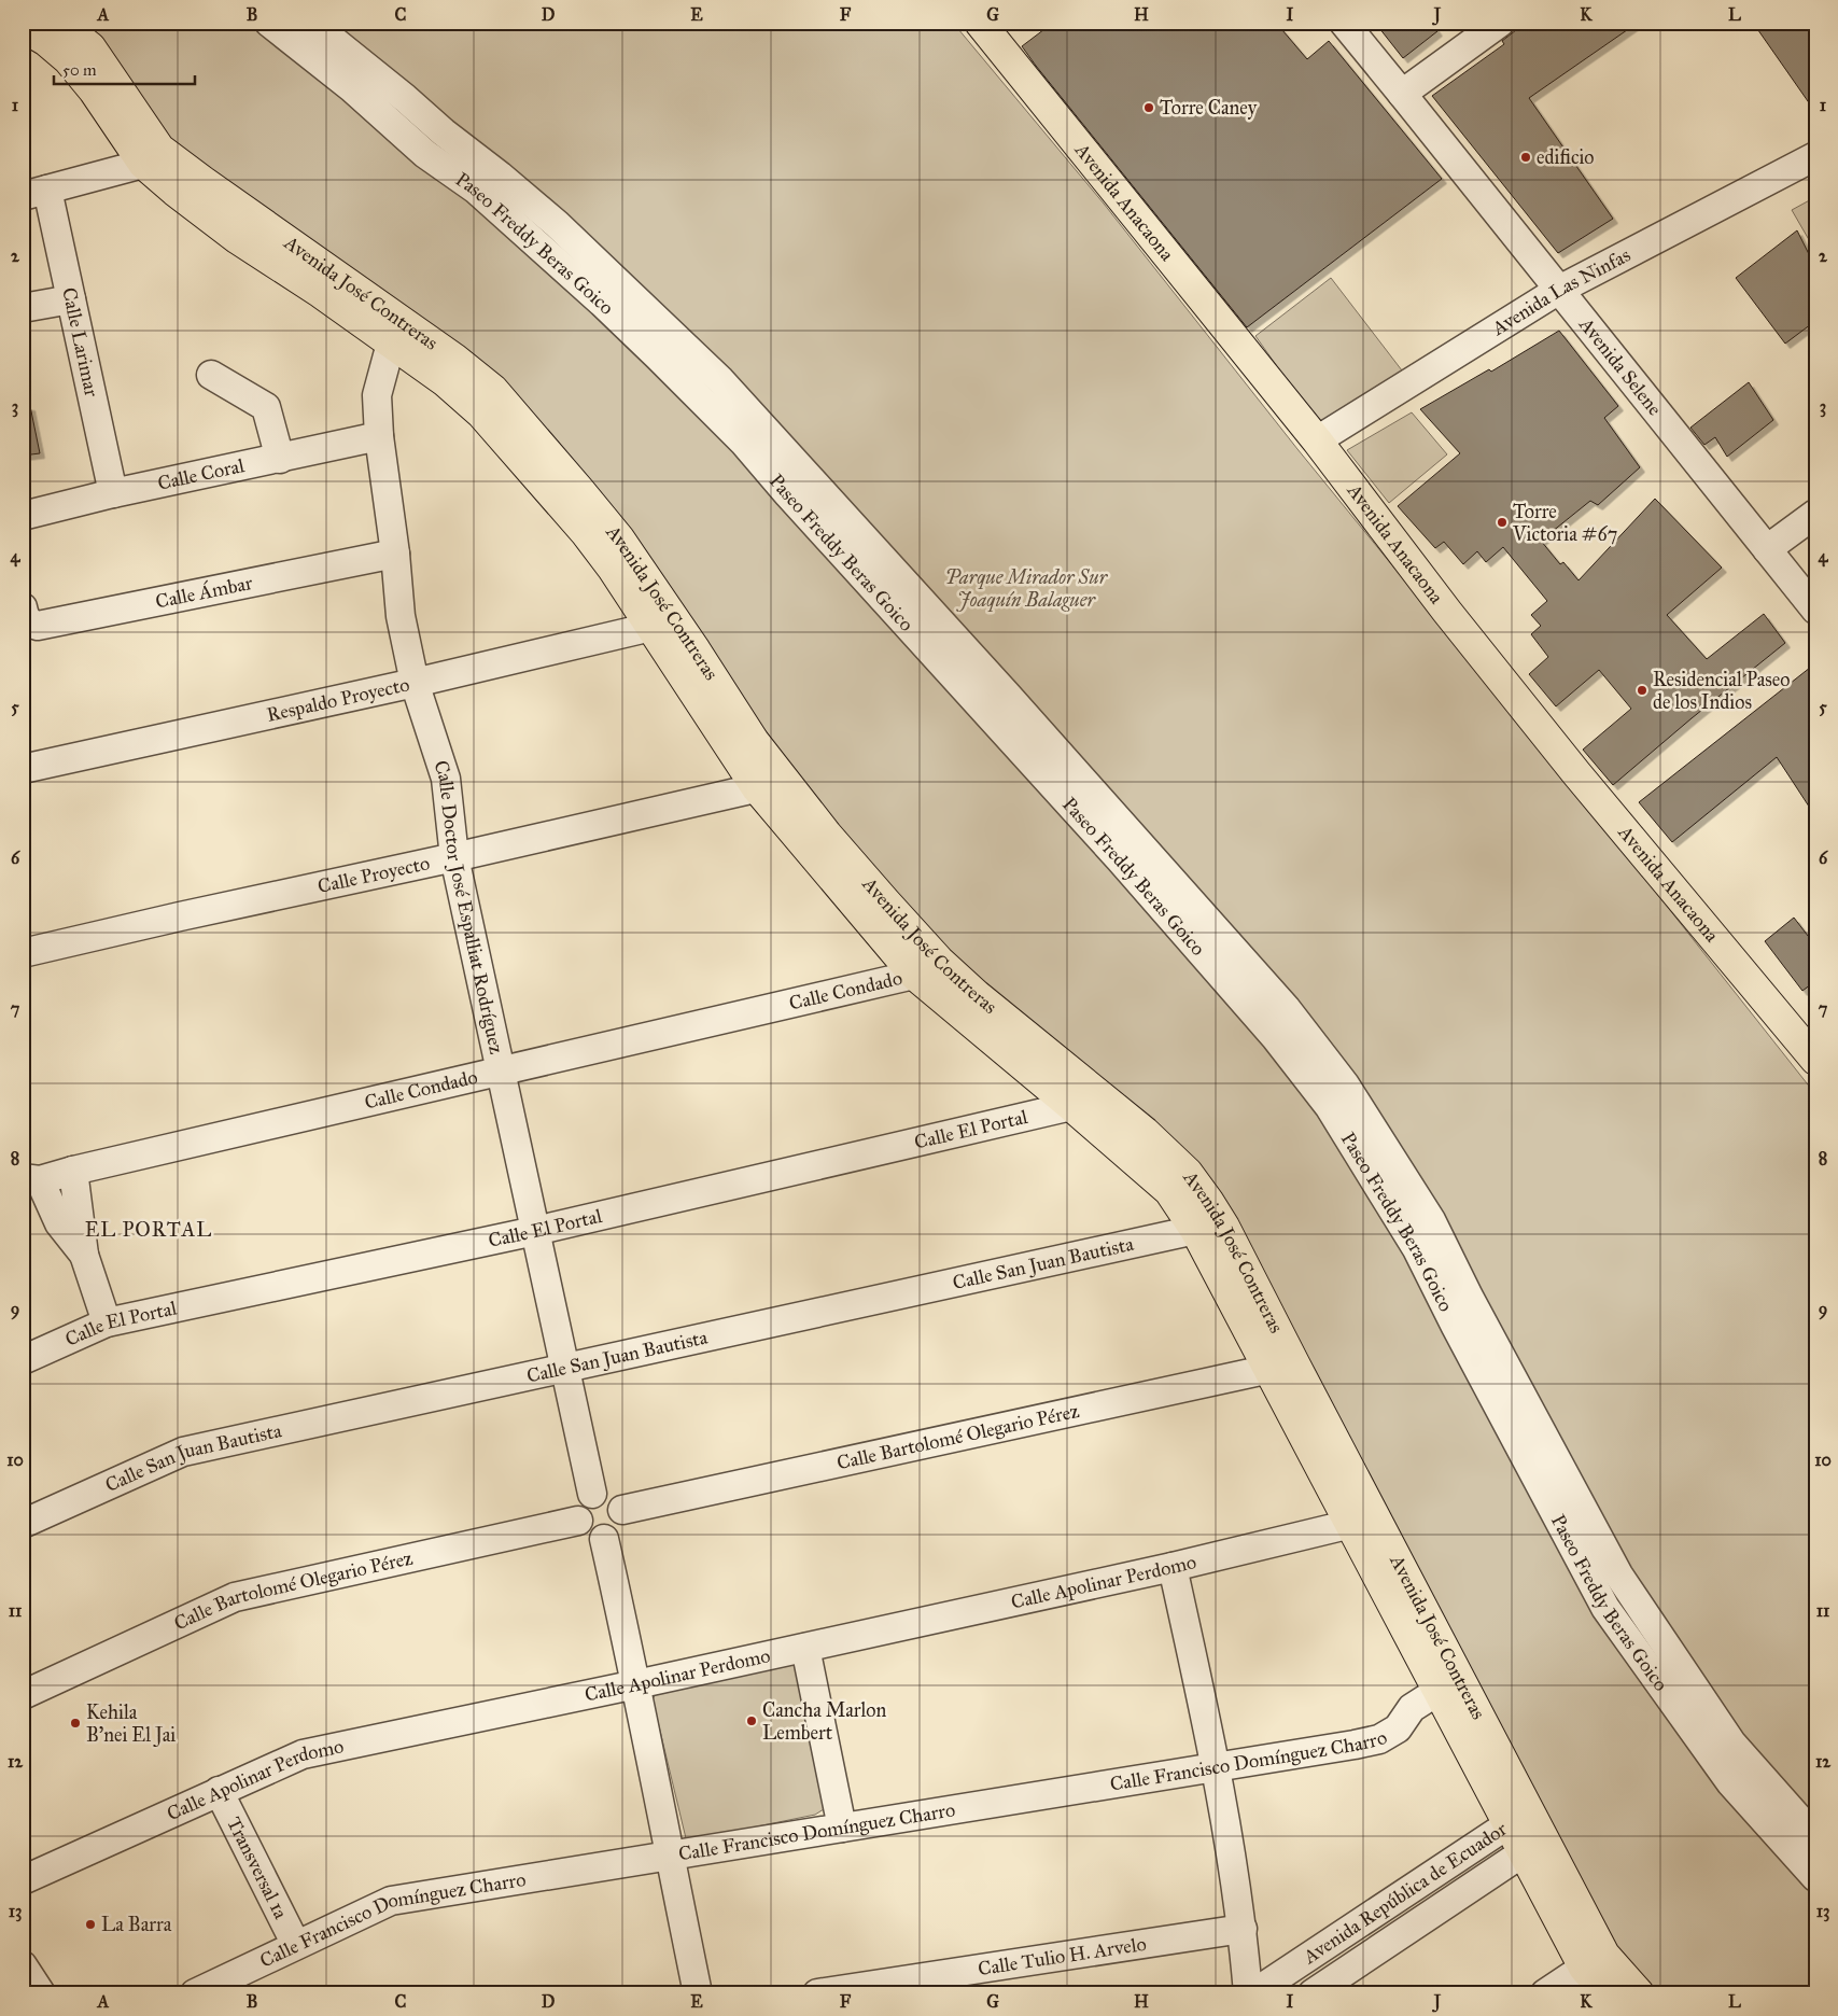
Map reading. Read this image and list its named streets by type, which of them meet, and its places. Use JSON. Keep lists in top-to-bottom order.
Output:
{
  "streets": {
    "main road": ["Avenida Anacaona", "Avenida José Contreras"],
    "street": [
      "Paseo Freddy Beras Goico",
      "Avenida Las Ninfas",
      "Calle Larimar",
      "Avenida Selene",
      "Calle Coral",
      "Calle Ámbar",
      "Respaldo Proyecto",
      "Calle Proyecto",
      "Calle Doctor José Espalliat Rodríguez",
      "Calle Condado",
      "Calle El Portal",
      "Calle San Juan Bautista",
      "Calle Bartolomé Olegario Pérez",
      "Calle Apolinar Perdomo",
      "Calle Francisco Domínguez Charro",
      "Transversal 1a",
      "Avenida República de Ecuador",
      "Calle Tulio H. Arvelo"
    ]
  },
  "crossings": [
    ["Avenida Anacaona", "Avenida Las Ninfas"],
    ["Avenida José Contreras", "Respaldo Proyecto"],
    ["Avenida José Contreras", "Calle Proyecto"],
    ["Avenida José Contreras", "Calle Doctor José Espalliat Rodríguez"],
    ["Avenida José Contreras", "Calle Condado"],
    ["Avenida José Contreras", "Calle El Portal"],
    ["Avenida José Contreras", "Calle San Juan Bautista"],
    ["Avenida José Contreras", "Calle Bartolomé Olegario Pérez"],
    ["Avenida José Contreras", "Calle Apolinar Perdomo"],
    ["Avenida José Contreras", "Calle Francisco Domínguez Charro"],
    ["Avenida José Contreras", "Avenida República de Ecuador"],
    ["Avenida Las Ninfas", "Avenida Selene"],
    ["Calle Larimar", "Calle Coral"],
    ["Calle Coral", "Calle Doctor José Espalliat Rodríguez"],
    ["Calle Ámbar", "Calle Doctor José Espalliat Rodríguez"],
    ["Respaldo Proyecto", "Calle Doctor José Espalliat Rodríguez"],
    ["Calle Proyecto", "Calle Doctor José Espalliat Rodríguez"],
    ["Calle Doctor José Espalliat Rodríguez", "Calle Condado"],
    ["Calle Doctor José Espalliat Rodríguez", "Calle El Portal"],
    ["Calle Doctor José Espalliat Rodríguez", "Calle San Juan Bautista"],
    ["Calle Doctor José Espalliat Rodríguez", "Calle Bartolomé Olegario Pérez"],
    ["Calle Apolinar Perdomo", "Transversal 1a"],
    ["Calle Francisco Domínguez Charro", "Transversal 1a"]
  ],
  "districts": ["EL PORTAL"],
  "parks": ["Parque Mirador Sur Joaquín Balaguer"],
  "places": [
    "Torre Caney",
    "edificio",
    "Torre Victoria #67",
    "Residencial Paseo de los Indios",
    "Cancha Marlon Lembert",
    "Kehila B'nei El Jai",
    "La Barra"
  ],
  "scale_bar": "50 m",
  "grid": {
    "columns": [
      "A",
      "B",
      "C",
      "D",
      "E",
      "F",
      "G",
      "H",
      "I",
      "J",
      "K",
      "L"
    ],
    "rows": [
      "1",
      "2",
      "3",
      "4",
      "5",
      "6",
      "7",
      "8",
      "9",
      "10",
      "11",
      "12",
      "13"
    ]
  }
}
